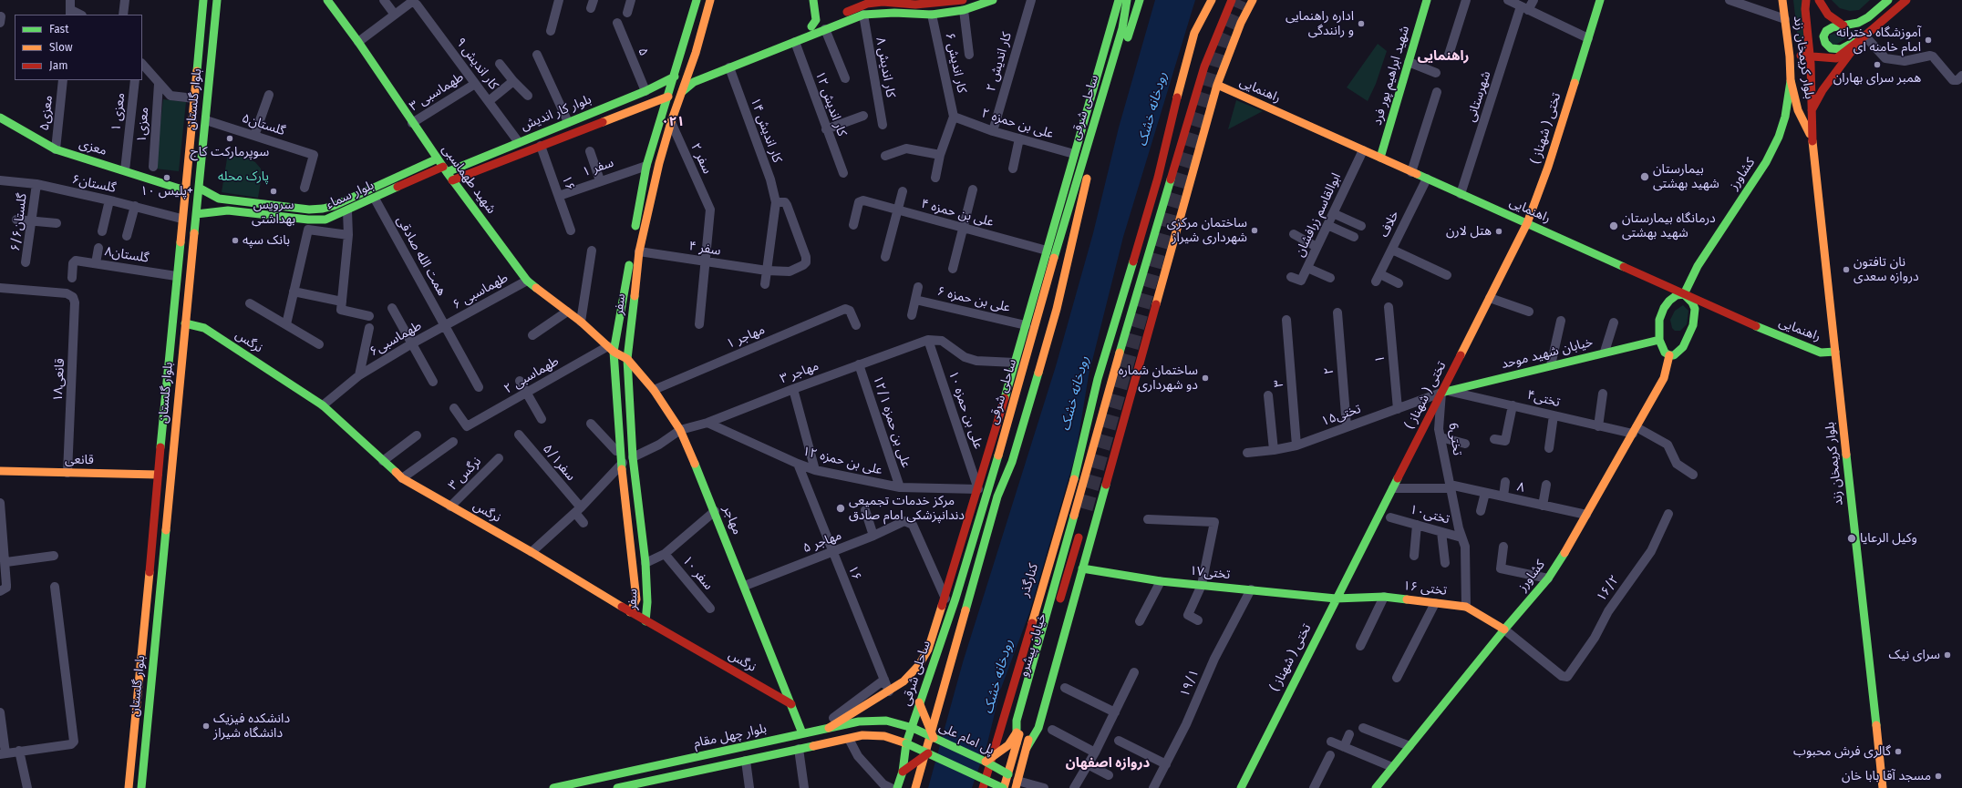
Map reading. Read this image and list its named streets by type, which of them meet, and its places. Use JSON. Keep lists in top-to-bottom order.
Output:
{
  "streets": {
    "main road": [
      "بلوار کریمخان زند",
      "شهید ابراهیم پور فرد",
      "راهنمایی",
      "بلوار گلستان",
      "ساحلی شرقی",
      "بلوار کار اندیش",
      "تختی ( شهناز )",
      "معزی",
      "کشاورز",
      "شهید طهماسبی",
      "بلوار سماء",
      "سفر",
      "نرگس",
      "خیابان شهید موحد",
      "قانعی",
      "مهاجر",
      "تختی۱۷",
      "کنارگذر",
      "تختی ۱۶",
      "خیابان پیشرو",
      "بلوار چهل مقام",
      "پل امام علی"
    ],
    "street": [
      "۵",
      "۲ کار اندیش",
      "۶ کار اندیش",
      "۹ کار اندیش",
      "۸ کار اندیش",
      "۳ طهماسبی",
      "شهرستانی",
      "۱۲ کار اندیش",
      "معزی ۱",
      "۵معزی",
      "۲ علی بن حمزه",
      "۱معزی",
      "گلستان۵",
      "۱۴ کار اندیش",
      "۲ سفر",
      "۱ سفر",
      "۱۶",
      "گلستان۶",
      "۴ علی بن حمزه",
      "ابوالقاسم زرافشان",
      "۶/۶گلستان",
      "خلاف",
      "۴ سفر",
      "گلستان۸",
      "همت الله صادقی",
      "۶ طهماسبی",
      "۶ علی بن حمزه",
      "۱ مهاجر",
      "۶طهماسبی",
      "۱",
      "۲",
      "۳ مهاجر",
      "۲ طهماسبی",
      "۱۸قانعی",
      "۳",
      "تختی۴",
      "۱۰ علی بن حمزه",
      "تختی۱۵",
      "۱۲/۱ علی بن حمزه",
      "6تختی",
      "۱۲ علی بن حمزه",
      "۵/۱سفر",
      "۳ نرگس",
      "۸",
      "تختی۱۰",
      "۵ مهاجر",
      "۱۰ سفر",
      "۱۶/۲",
      "۱۹/۱"
    ]
  },
  "crossings": [
    ["۵", "بلوار کار اندیش"],
    ["بلوار کریمخان زند", "راهنمایی"],
    ["بلوار کریمخان زند", "کشاورز"],
    ["۲ کار اندیش", "۲ علی بن حمزه"],
    ["۶ کار اندیش", "۲ علی بن حمزه"],
    ["۹ کار اندیش", "۳ طهماسبی"],
    ["۹ کار اندیش", "بلوار کار اندیش"],
    ["شهید ابراهیم پور فرد", "راهنمایی"],
    ["راهنمایی", "شهرستانی"],
    ["راهنمایی", "تختی ( شهناز )"],
    ["راهنمایی", "کشاورز"],
    ["راهنمایی", "ابوالقاسم زرافشان"],
    ["راهنمایی", "خلاف"],
    ["۳ طهماسبی", "شهید طهماسبی"],
    ["بلوار گلستان", "گلستان۵"],
    ["بلوار گلستان", "معزی"],
    ["بلوار گلستان", "گلستان۶"],
    ["بلوار گلستان", "بلوار سماء"],
    ["بلوار گلستان", "گلستان۸"],
    ["بلوار گلستان", "نرگس"],
    ["بلوار گلستان", "قانعی"],
    ["ساحلی شرقی", "۲ علی بن حمزه"],
    ["ساحلی شرقی", "۱۶"],
    ["ساحلی شرقی", "۴ علی بن حمزه"],
    ["ساحلی شرقی", "۶ علی بن حمزه"],
    ["ساحلی شرقی", "۱۰ علی بن حمزه"],
    ["ساحلی شرقی", "۱۲ علی بن حمزه"],
    ["ساحلی شرقی", "۵ مهاجر"],
    ["ساحلی شرقی", "بلوار چهل مقام"],
    ["ساحلی شرقی", "پل امام علی"],
    ["معزی ۱", "معزی"],
    ["۵معزی", "معزی"],
    ["بلوار کار اندیش", "شهید طهماسبی"],
    ["بلوار کار اندیش", "۱۶"],
    ["بلوار کار اندیش", "بلوار سماء"],
    ["بلوار کار اندیش", "سفر"],
    ["تختی ( شهناز )", "خیابان شهید موحد"],
    ["تختی ( شهناز )", "تختی۴"],
    ["تختی ( شهناز )", "تختی۱۵"],
    ["تختی ( شهناز )", "6تختی"],
    ["تختی ( شهناز )", "۸"],
    ["تختی ( شهناز )", "تختی۱۷"],
    ["تختی ( شهناز )", "تختی ۱۶"],
    ["۱۴ کار اندیش", "۴ سفر"],
    ["۲ سفر", "۴ سفر"],
    ["۲ سفر", "سفر"],
    ["۱ سفر", "۱۶"],
    ["۱ سفر", "سفر"],
    ["کشاورز", "تختی۴"],
    ["کشاورز", "۸"],
    ["کشاورز", "تختی ۱۶"],
    ["کشاورز", "۱۶/۲"],
    ["شهید طهماسبی", "بلوار سماء"],
    ["شهید طهماسبی", "۶ طهماسبی"],
    ["شهید طهماسبی", "سفر"],
    ["شهید طهماسبی", "۲ طهماسبی"],
    ["شهید طهماسبی", "مهاجر"],
    ["۱۶", "۱۲ علی بن حمزه"],
    ["۱۶", "۵ مهاجر"],
    ["گلستان۶", "۶/۶گلستان"],
    ["بلوار سماء", "همت الله صادقی"],
    ["۴ سفر", "سفر"],
    ["همت الله صادقی", "۶ طهماسبی"],
    ["همت الله صادقی", "۶طهماسبی"],
    ["۶ طهماسبی", "۶طهماسبی"],
    ["سفر", "نرگس"],
    ["سفر", "۳ مهاجر"],
    ["سفر", "۲ طهماسبی"],
    ["سفر", "مهاجر"],
    ["۱ مهاجر", "مهاجر"],
    ["۶طهماسبی", "نرگس"],
    ["نرگس", "۳ نرگس"],
    ["نرگس", "مهاجر"],
    ["خیابان شهید موحد", "تختی۴"],
    ["خیابان شهید موحد", "تختی۱۵"],
    ["خیابان شهید موحد", "6تختی"],
    ["۱", "تختی۱۵"],
    ["۲", "تختی۱۵"],
    ["۳ مهاجر", "۱۰ علی بن حمزه"],
    ["۳ مهاجر", "۱۲/۱ علی بن حمزه"],
    ["۳ مهاجر", "۱۲ علی بن حمزه"],
    ["۳ مهاجر", "مهاجر"],
    ["۱۸قانعی", "قانعی"],
    ["۳", "تختی۱۵"],
    ["تختی۴", "تختی۱۵"],
    ["تختی۴", "6تختی"],
    ["۱۰ علی بن حمزه", "۱۲ علی بن حمزه"],
    ["تختی۱۵", "6تختی"],
    ["۱۲/۱ علی بن حمزه", "۱۲ علی بن حمزه"],
    ["6تختی", "۸"],
    ["6تختی", "تختی۱۰"],
    ["6تختی", "تختی ۱۶"],
    ["مهاجر", "۵ مهاجر"],
    ["مهاجر", "بلوار چهل مقام"],
    ["تختی۱۷", "تختی ۱۶"],
    ["تختی۱۷", "۱۹/۱"],
    ["تختی ۱۶", "۱۶/۲"],
    ["خیابان پیشرو", "پل امام علی"],
    ["بلوار چهل مقام", "پل امام علی"]
  ],
  "districts": ["راهنمایی", "۰۲۱", "دروازه اصفهان"],
  "water": ["رودخانه خشک"],
  "parks": ["پارک محله"],
  "places": [
    "اداره راهنمایی و رانندگی",
    "آموزشگاه دخترانه امام خامنه ای",
    "همبر سرای بهاران",
    "سوپرمارکت کاج",
    "بیمارستان شهید بهشتی",
    "پلیس ۱۰+",
    "سرویس بهداشتی",
    "درمانگاه بیمارستان شهید بهشتی",
    "ساختمان مرکزی شهرداری شیراز",
    "هتل لارن",
    "بانک سپه",
    "نان تافتون دروازه سعدی",
    "ساختمان شماره دو شهرداری",
    "مرکز خدمات تجمیعی دندانپزشکی امام صادق",
    "وکیل الرعایا",
    "سرای نیک",
    "دانشکده فیزیک دانشگاه شیراز",
    "گالری فرش محبوب",
    "مسجد آقا بابا خان"
  ],
  "legend": ["Fast", "Slow", "Jam"]
}
